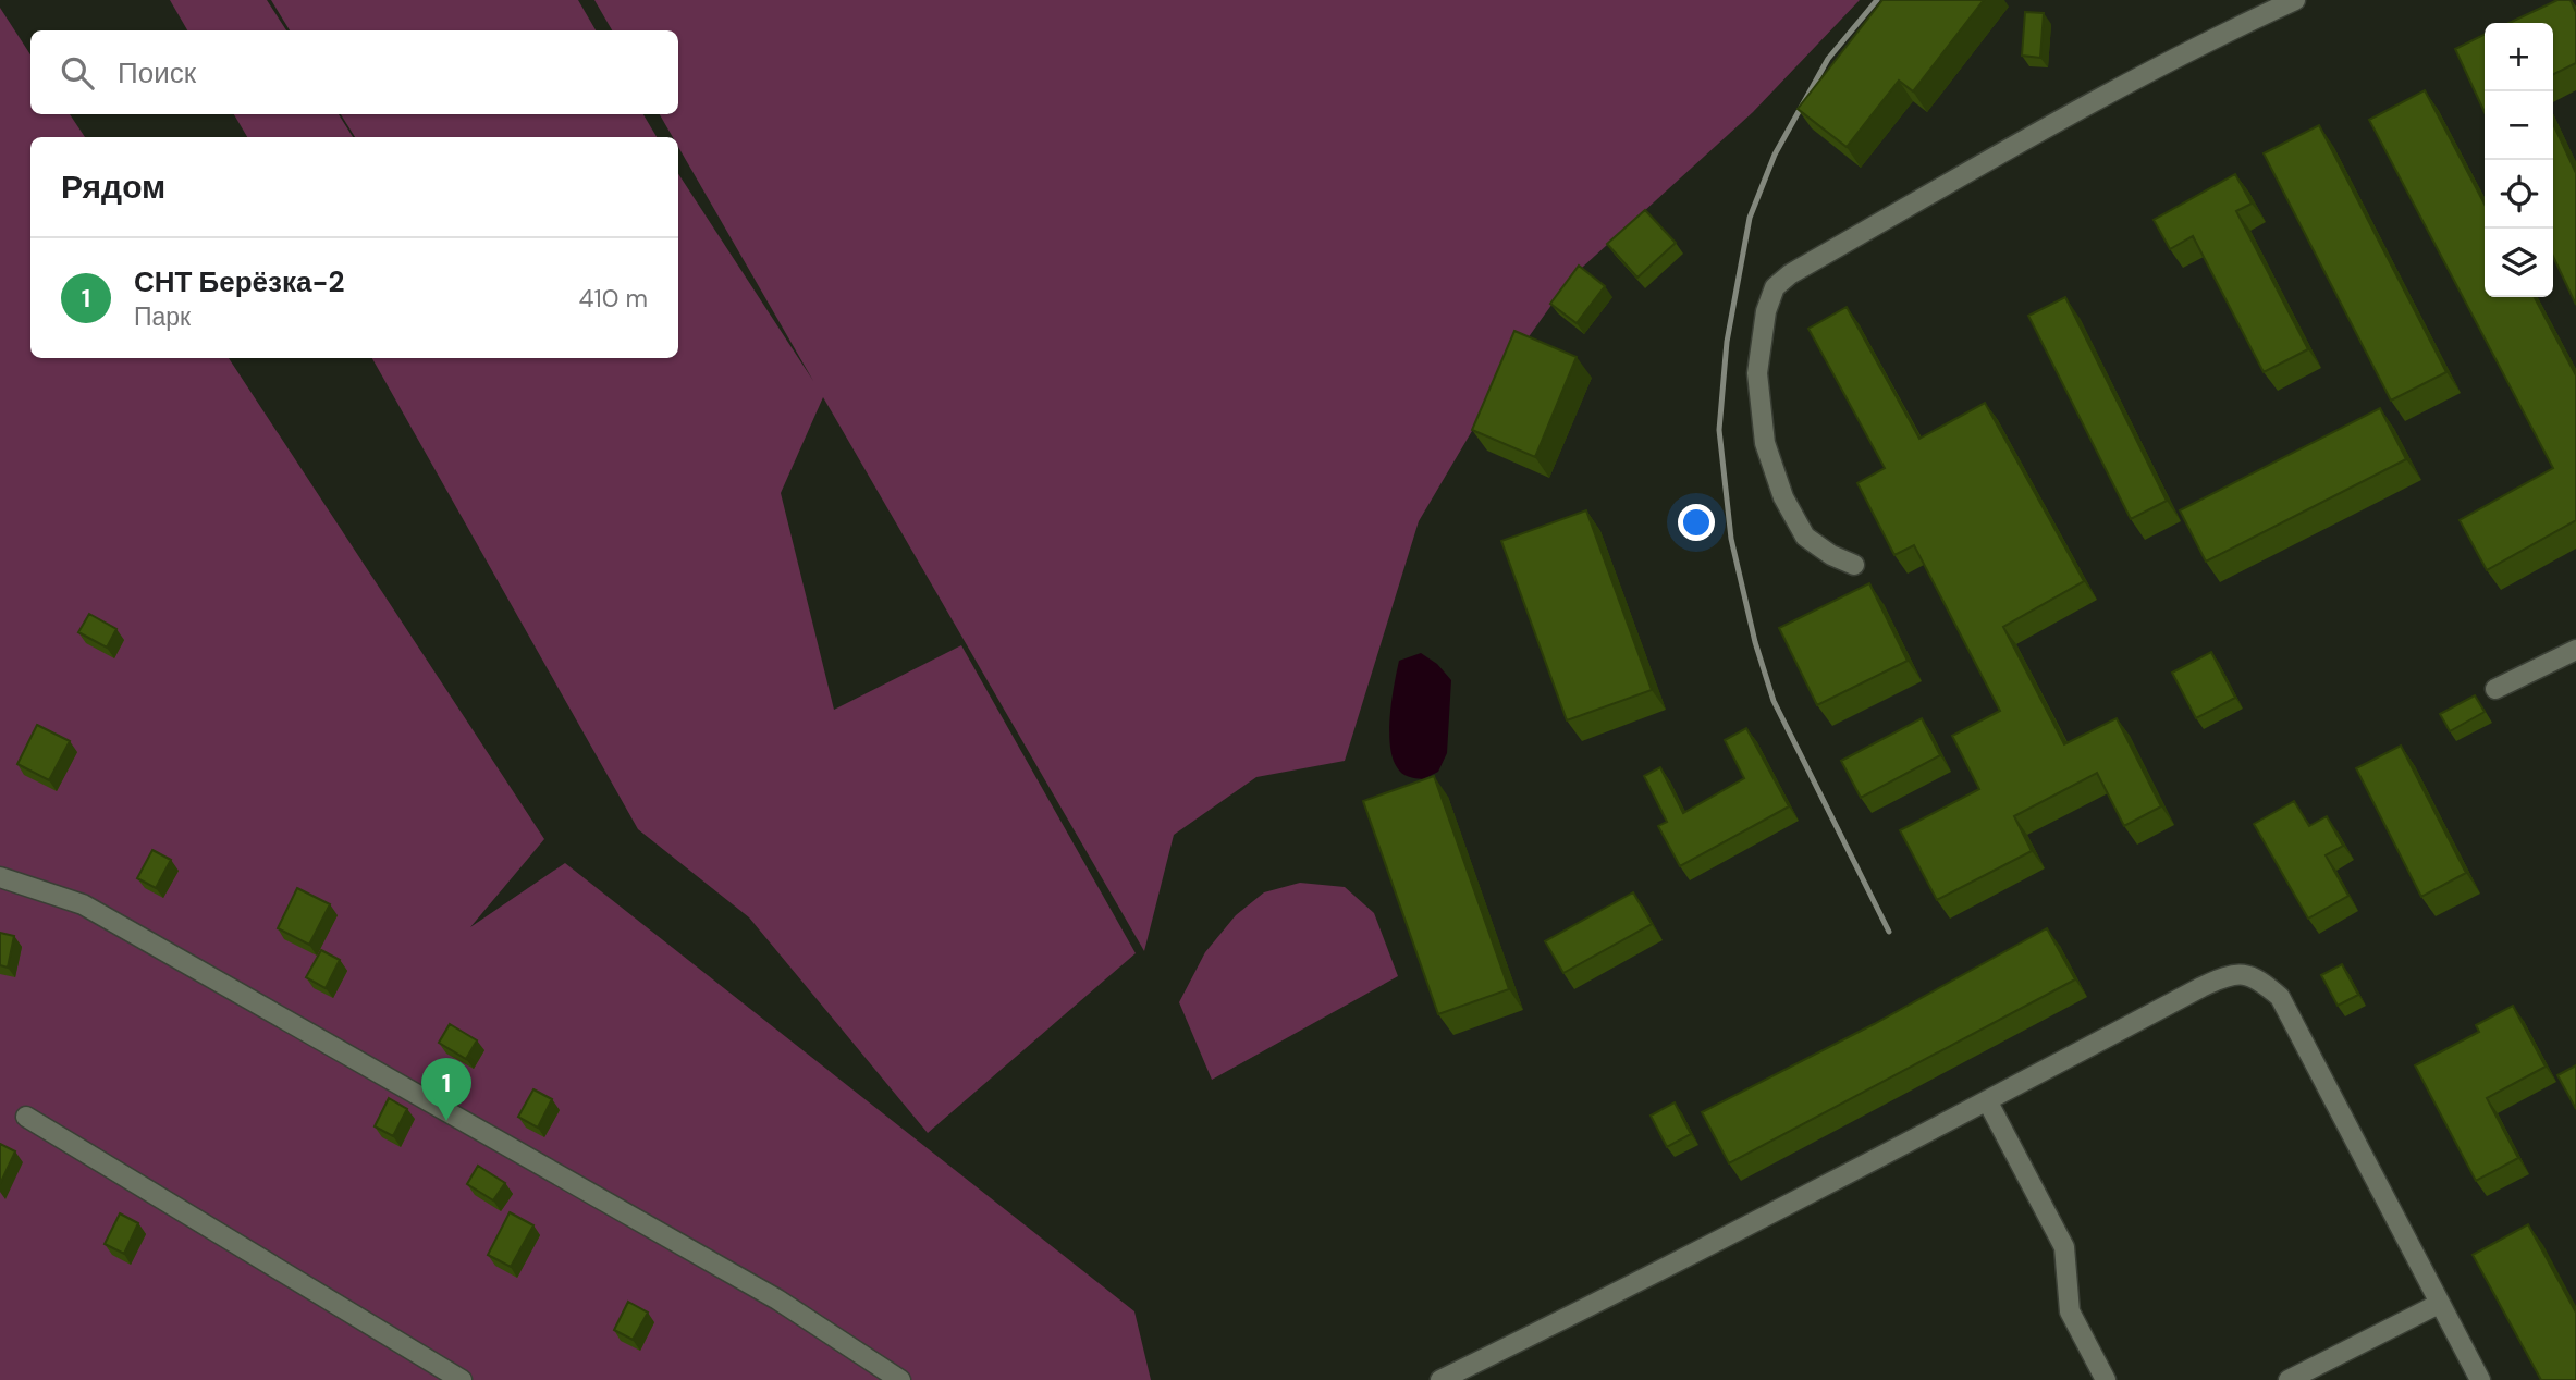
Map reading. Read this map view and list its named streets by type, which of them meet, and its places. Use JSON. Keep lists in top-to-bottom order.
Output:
{
  "page": {
    "map_buttons": ["+", "−"],
    "search": "Поиск",
    "heading": "Рядом",
    "list": [
      {
        "mark": "1",
        "name": "СНТ Берёзка-2",
        "note": "Парк",
        "value": "410 m"
      }
    ],
    "pins": "1"
  }
}
